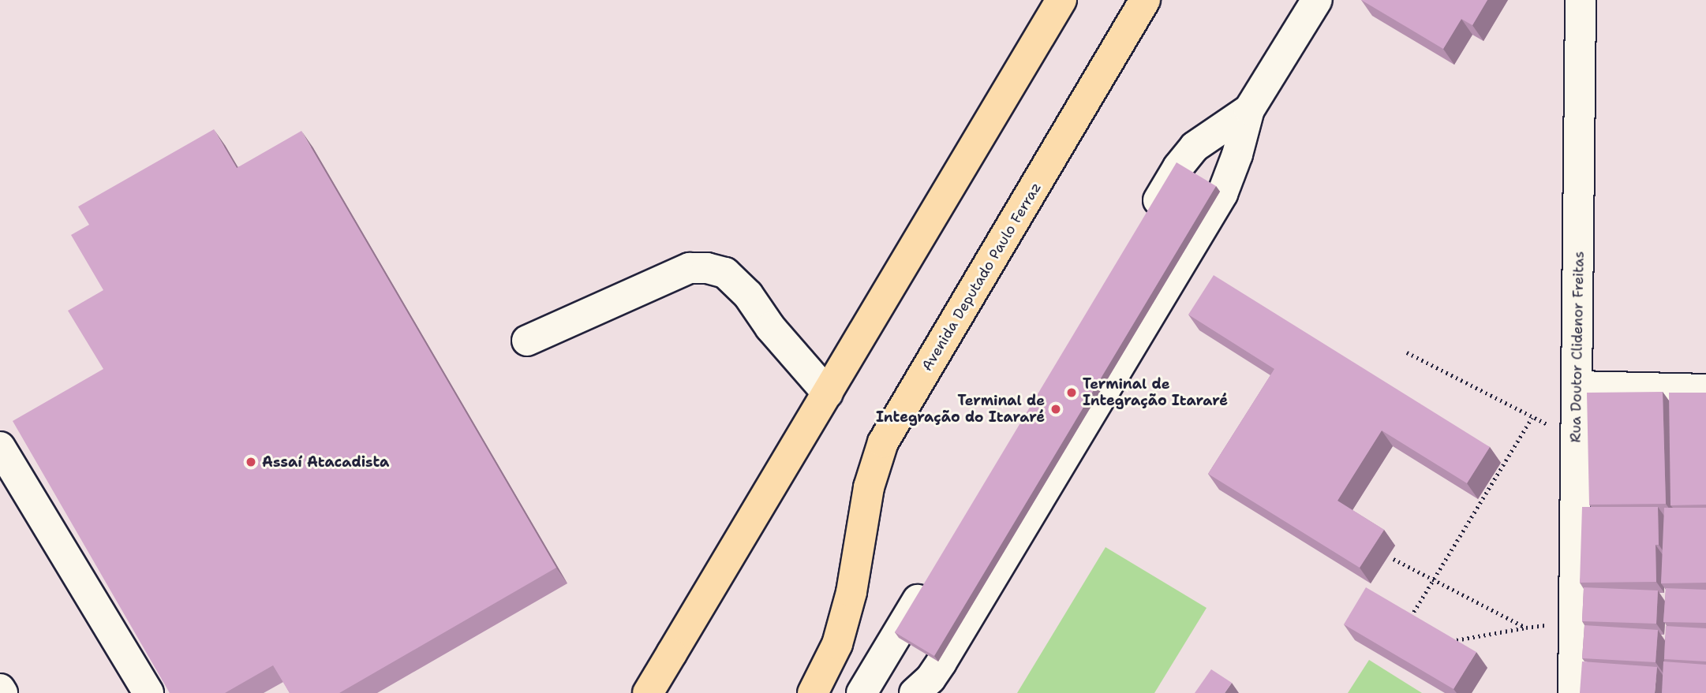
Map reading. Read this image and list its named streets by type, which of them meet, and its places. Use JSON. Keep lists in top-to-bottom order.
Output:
{
  "streets": {
    "main road": ["Avenida Deputado Paulo Ferraz"],
    "street": ["Rua Doutor Clidenor Freitas"]
  },
  "places": ["Terminal de Integração Itararé", "Terminal de Integração do Itararé", "Assaí Atacadista"]
}
